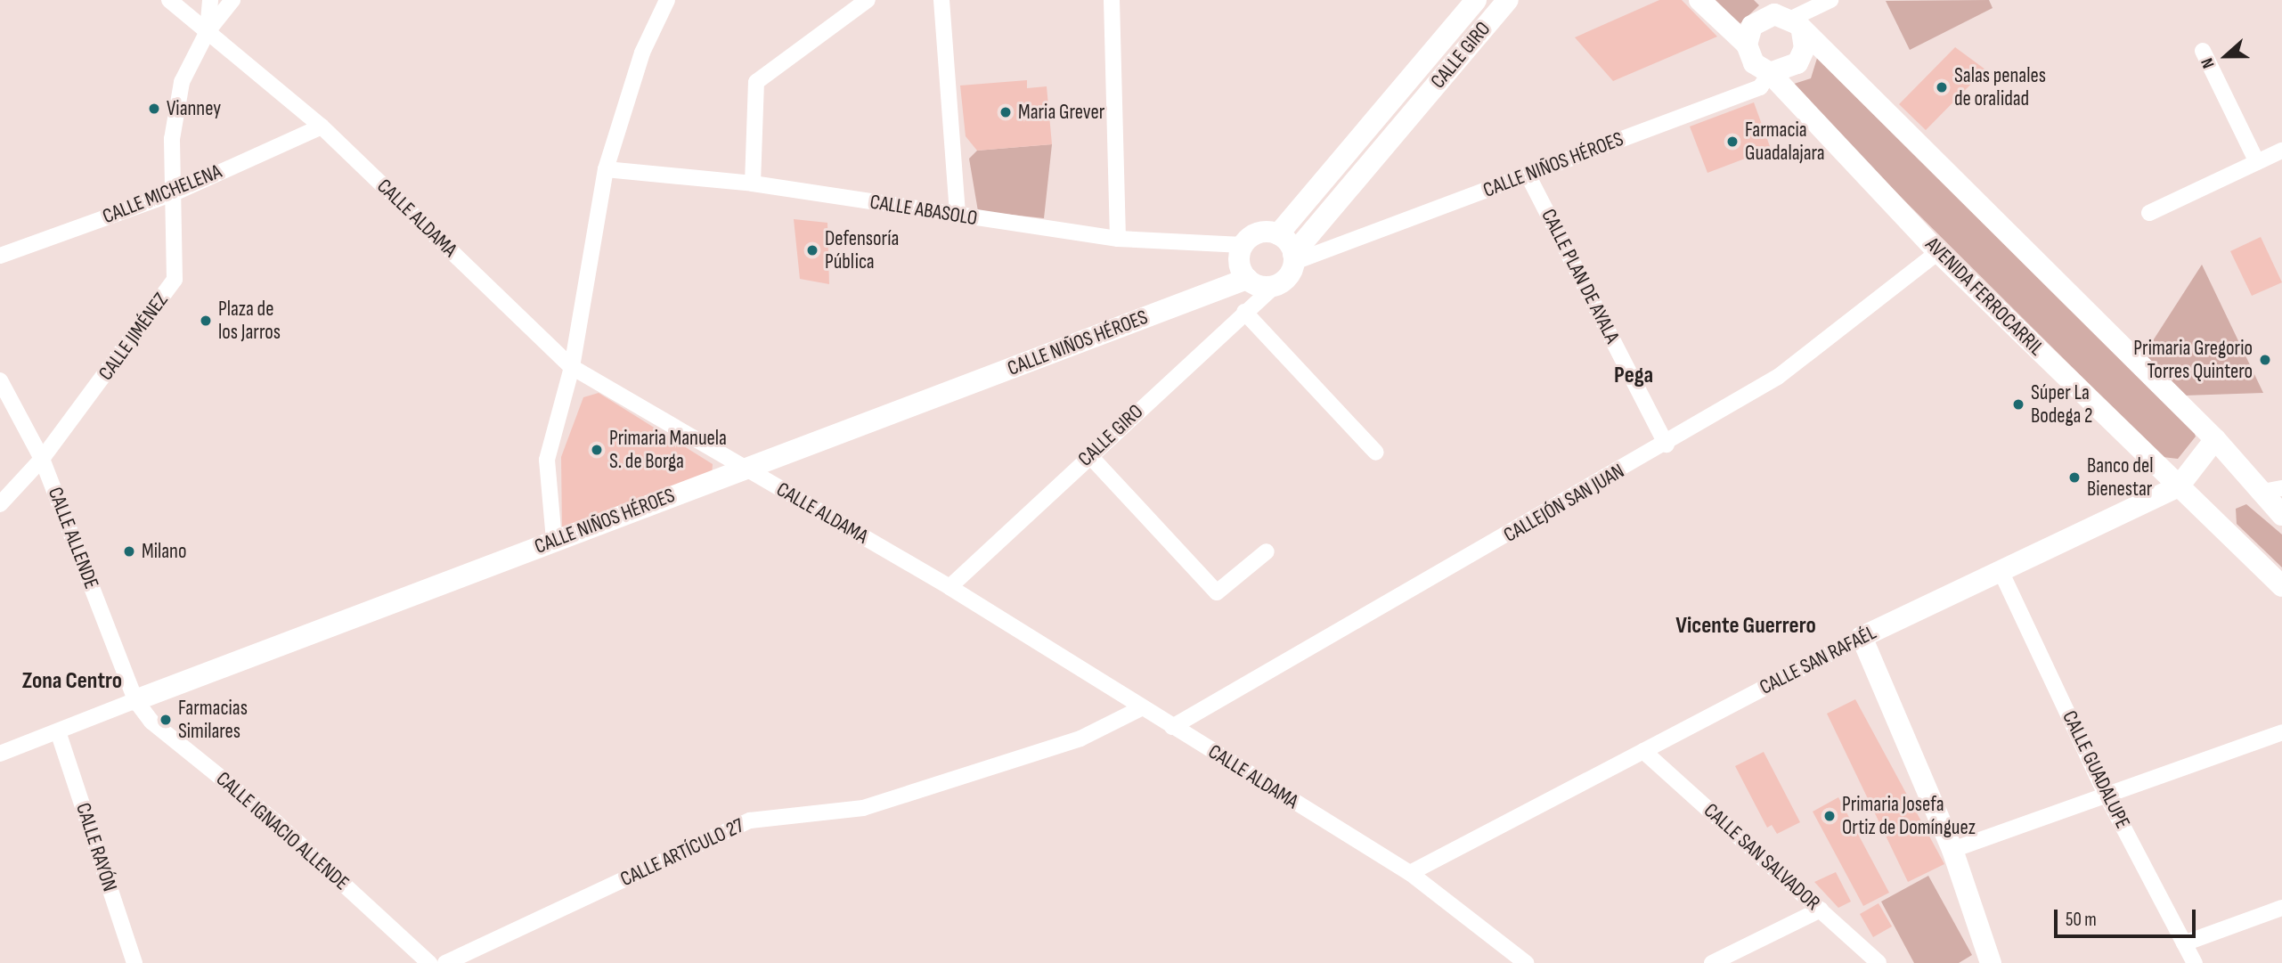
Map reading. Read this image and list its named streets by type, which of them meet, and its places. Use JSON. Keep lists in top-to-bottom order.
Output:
{
  "streets": {
    "street": [
      "CALLE GIRO",
      "CALLE NIÑOS HÉROES",
      "CALLE MICHELENA",
      "CALLE ABASOLO",
      "CALLE ALDAMA",
      "CALLE PLAN DE AYALA",
      "AVENIDA FERROCARRIL",
      "CALLE JIMÉNEZ",
      "CALLEJÓN SAN JUAN",
      "CALLE ALLENDE",
      "CALLE SAN RAFAÉL",
      "CALLE GUADALUPE",
      "CALLE IGNACIO ALLENDE",
      "CALLE RAYÓN",
      "CALLE ARTÍCULO 27",
      "CALLE SAN SALVADOR"
    ]
  },
  "crossings": [
    ["CALLE GIRO", "CALLE NIÑOS HÉROES"],
    ["CALLE GIRO", "CALLE ABASOLO"],
    ["CALLE GIRO", "CALLE ALDAMA"],
    ["CALLE NIÑOS HÉROES", "CALLE ABASOLO"],
    ["CALLE NIÑOS HÉROES", "CALLE ALDAMA"],
    ["CALLE NIÑOS HÉROES", "CALLE PLAN DE AYALA"],
    ["CALLE NIÑOS HÉROES", "AVENIDA FERROCARRIL"],
    ["CALLE NIÑOS HÉROES", "CALLE ALLENDE"],
    ["CALLE NIÑOS HÉROES", "CALLE IGNACIO ALLENDE"],
    ["CALLE NIÑOS HÉROES", "CALLE RAYÓN"],
    ["CALLE MICHELENA", "CALLE ALDAMA"],
    ["CALLE MICHELENA", "CALLE JIMÉNEZ"],
    ["CALLE ALDAMA", "CALLE JIMÉNEZ"],
    ["CALLE ALDAMA", "CALLEJÓN SAN JUAN"],
    ["CALLE ALDAMA", "CALLE SAN RAFAÉL"],
    ["CALLE ALDAMA", "CALLE ARTÍCULO 27"],
    ["CALLE PLAN DE AYALA", "CALLEJÓN SAN JUAN"],
    ["AVENIDA FERROCARRIL", "CALLEJÓN SAN JUAN"],
    ["AVENIDA FERROCARRIL", "CALLE SAN RAFAÉL"],
    ["CALLE JIMÉNEZ", "CALLE ALLENDE"],
    ["CALLE ALLENDE", "CALLE IGNACIO ALLENDE"],
    ["CALLE SAN RAFAÉL", "CALLE GUADALUPE"],
    ["CALLE SAN RAFAÉL", "CALLE SAN SALVADOR"]
  ],
  "districts": ["Pega", "Vicente Guerrero", "Zona Centro"],
  "places": [
    "Salas penales de oralidad",
    "Vianney",
    "Maria Grever",
    "Farmacia Guadalajara",
    "Defensoría Pública",
    "Plaza de los Jarros",
    "Primaria Gregorio Torres Quintero",
    "Súper La Bodega 2",
    "Primaria Manuela S. de Borga",
    "Banco del Bienestar",
    "Milano",
    "Farmacias Similares",
    "Primaria Josefa Ortiz de Domínguez"
  ],
  "scale_bar": "50 m",
  "north": "left"
}
